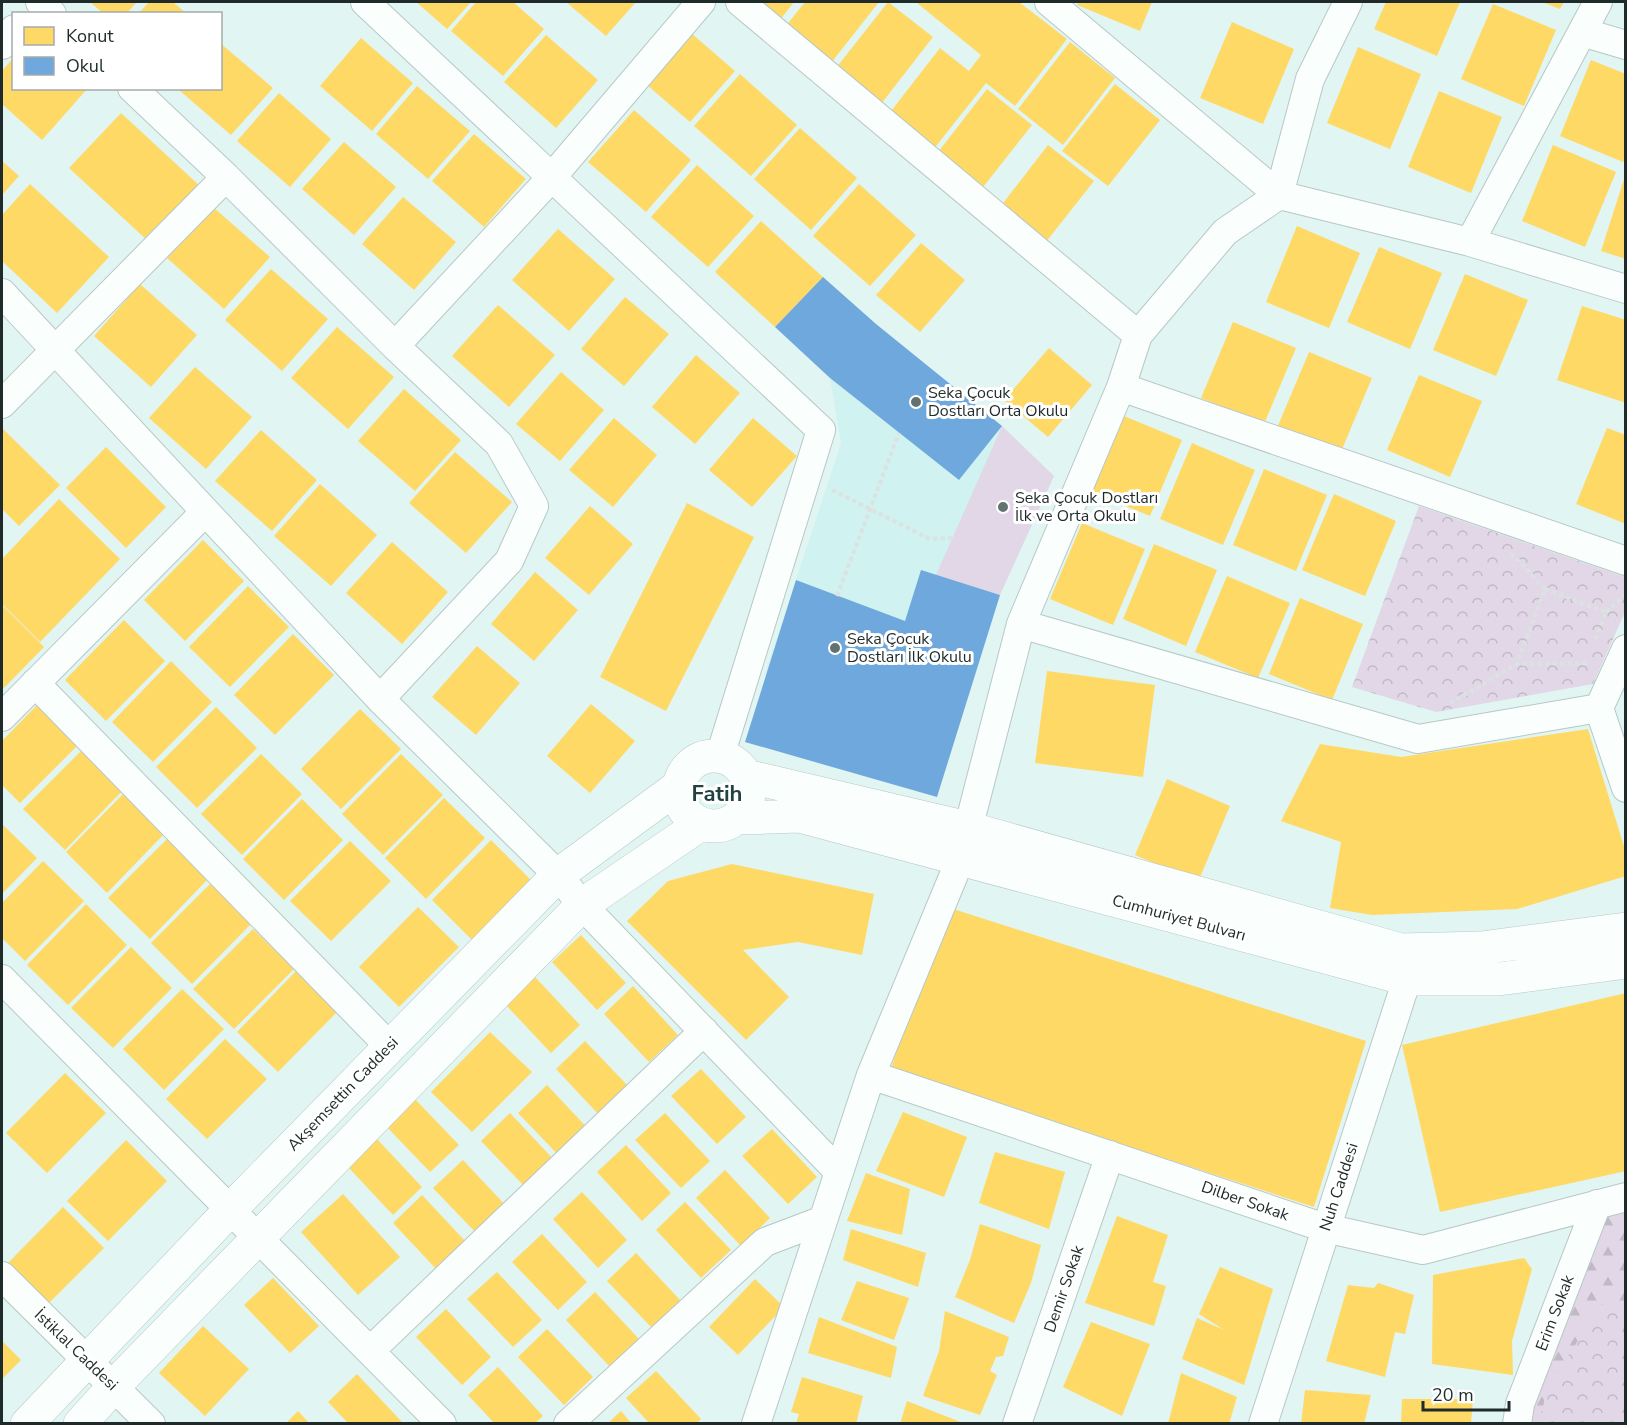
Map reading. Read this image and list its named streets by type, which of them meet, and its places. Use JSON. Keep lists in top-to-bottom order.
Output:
{
  "streets": {
    "main road": ["Cumhuriyet Bulvarı", "Akşemsettin Caddesi"],
    "street": [
      "Nuh Caddesi",
      "Dilber Sokak",
      "Demir Sokak",
      "Erim Sokak",
      "İstiklal Caddesi"
    ]
  },
  "crossings": [
    ["Cumhuriyet Bulvarı", "Akşemsettin Caddesi"],
    ["Cumhuriyet Bulvarı", "Nuh Caddesi"],
    ["Akşemsettin Caddesi", "İstiklal Caddesi"],
    ["Nuh Caddesi", "Dilber Sokak"],
    ["Dilber Sokak", "Demir Sokak"],
    ["Dilber Sokak", "Erim Sokak"]
  ],
  "districts": ["Fatih"],
  "places": ["Seka Çocuk Dostları Orta Okulu", "Seka Çocuk Dostları İlk ve Orta Okulu", "Seka Çocuk Dostları İlk Okulu"],
  "legend": ["Konut", "Okul"],
  "scale_bar": "20 m"
}
